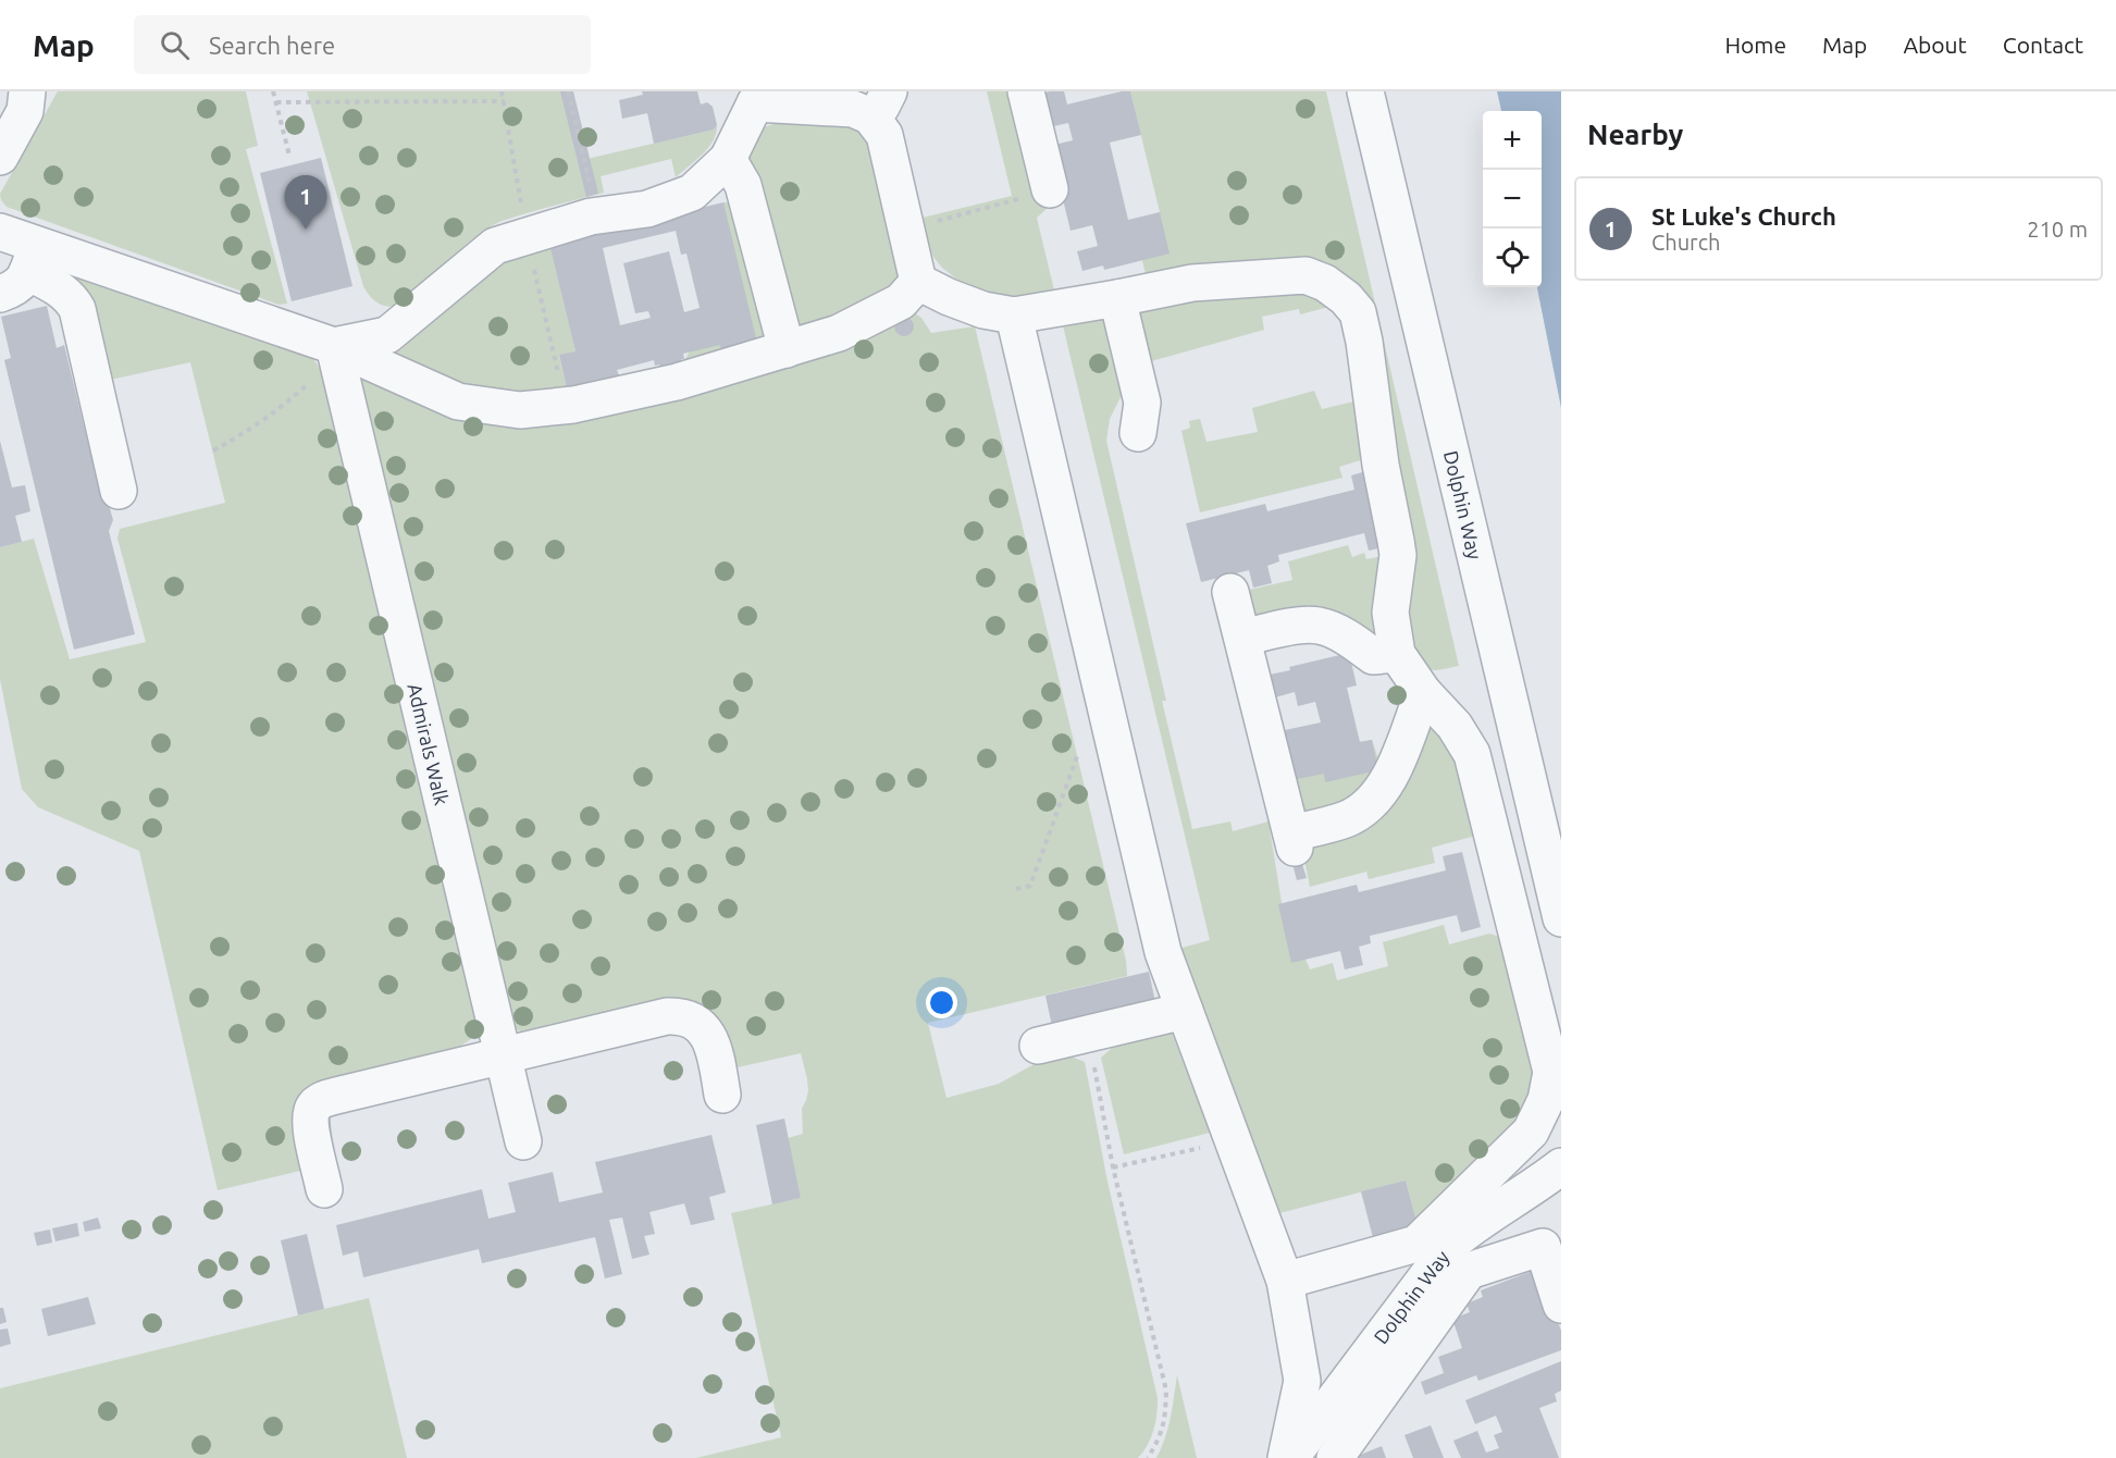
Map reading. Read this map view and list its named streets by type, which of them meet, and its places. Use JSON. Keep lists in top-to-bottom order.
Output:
{
  "streets": {
    "lane": ["Dolphin Way", "Admirals Walk"]
  },
  "page": {
    "header": "Map",
    "search": "Search here",
    "nav": [
      "Home",
      "Map",
      "About",
      "Contact"
    ],
    "heading": "Nearby",
    "map_buttons": ["+", "−"],
    "pins": "1",
    "list": [
      {
        "mark": "1",
        "name": "St Luke's Church",
        "note": "Church",
        "value": "210 m"
      }
    ]
  }
}
